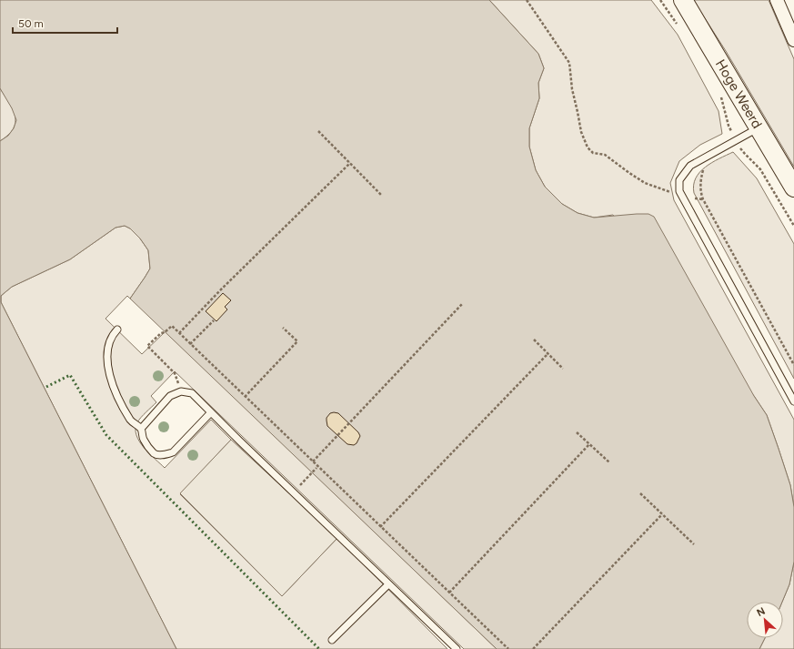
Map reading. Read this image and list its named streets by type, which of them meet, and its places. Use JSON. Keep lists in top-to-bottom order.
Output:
{
  "streets": {
    "main road": ["Hoge Weerd"]
  },
  "scale_bar": "50 m",
  "north": "top left"
}
